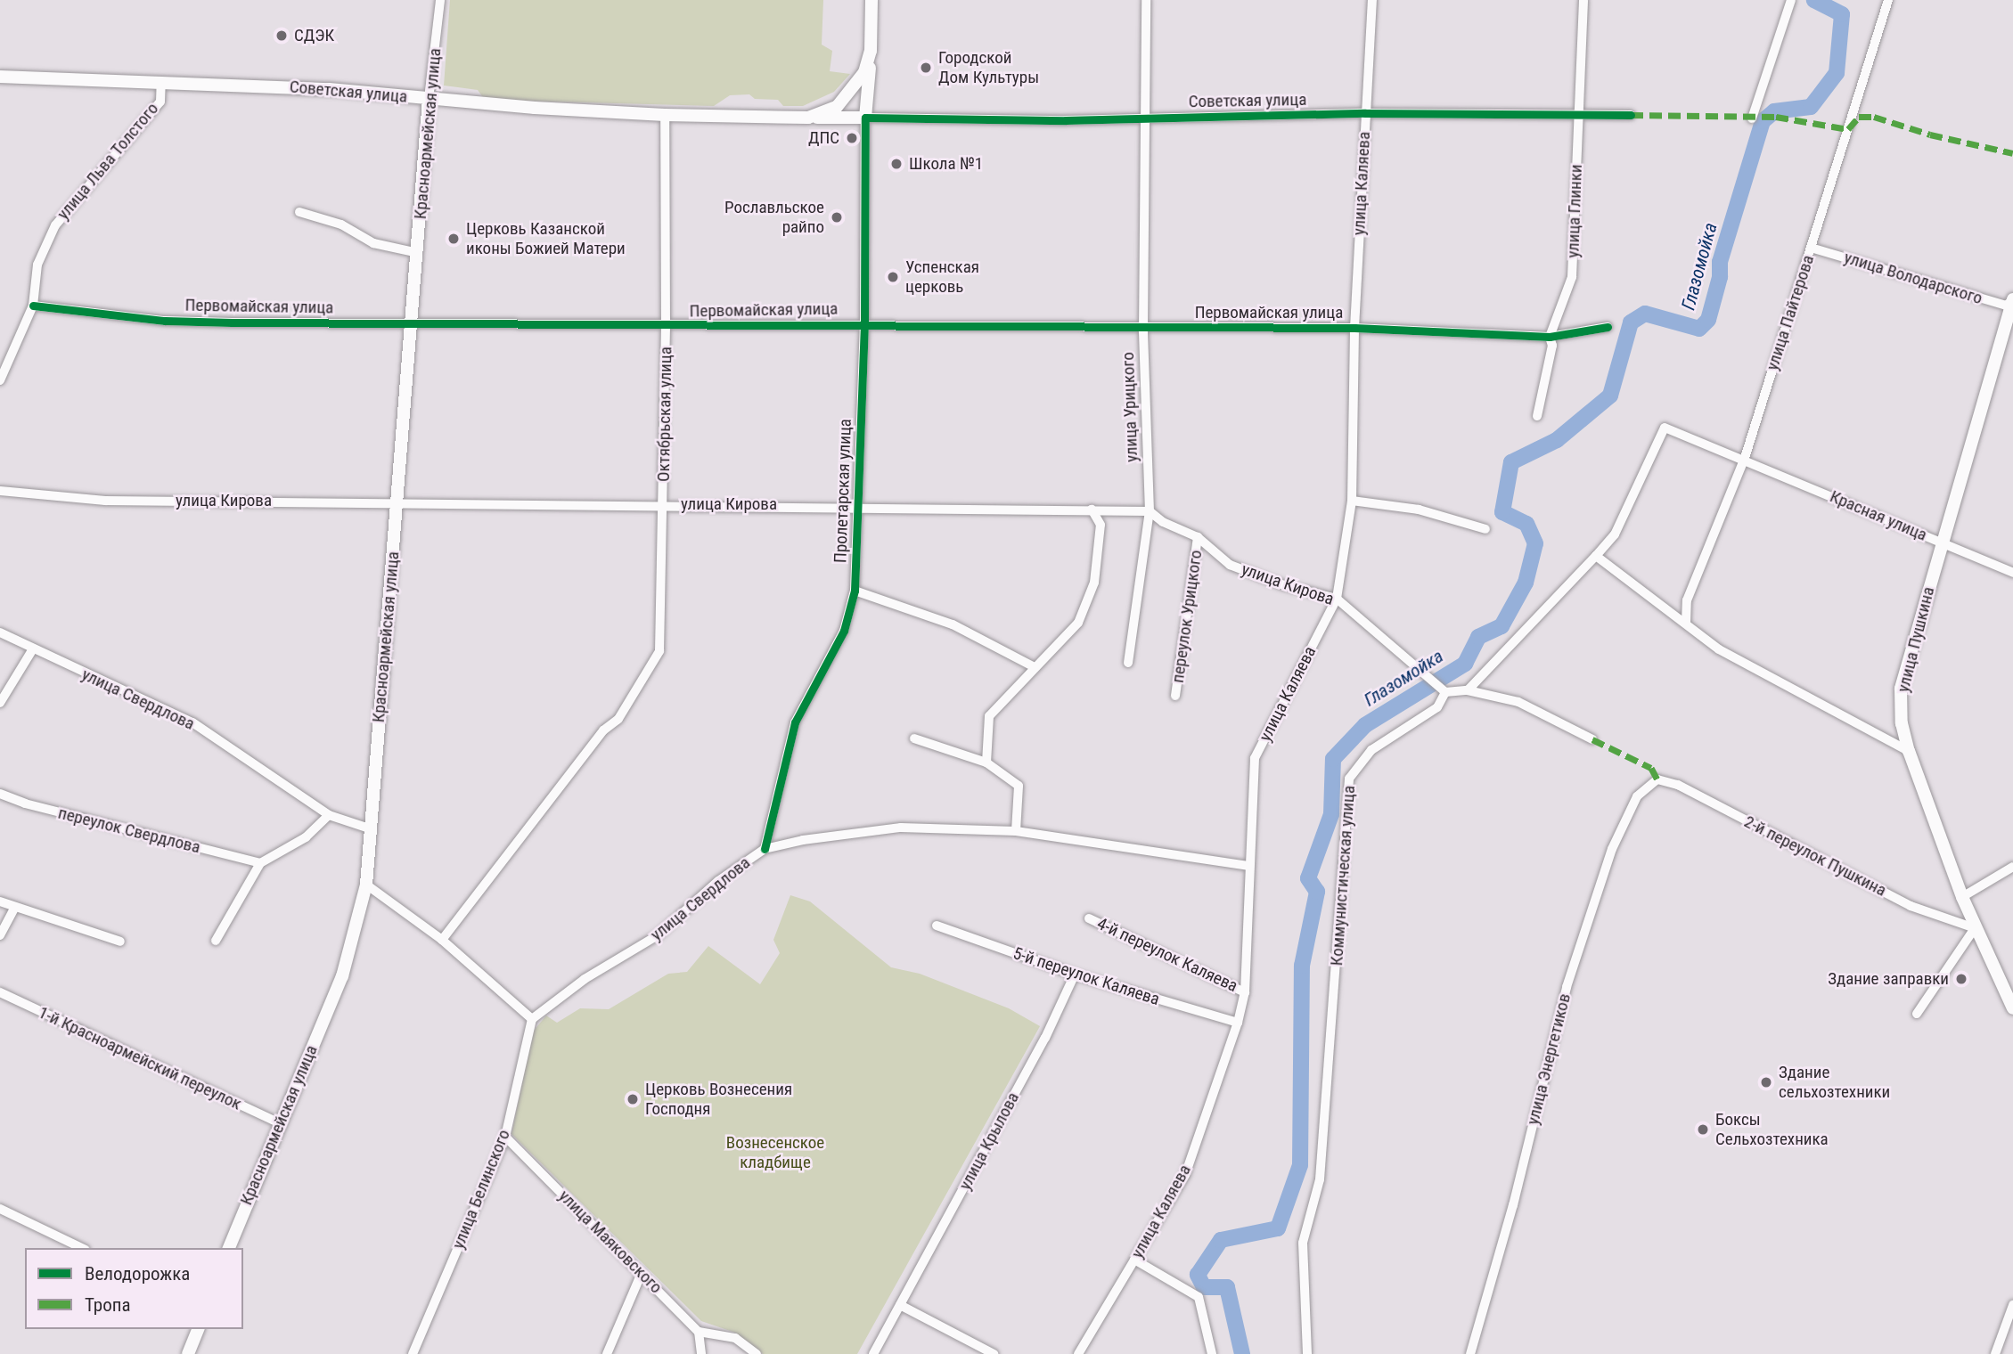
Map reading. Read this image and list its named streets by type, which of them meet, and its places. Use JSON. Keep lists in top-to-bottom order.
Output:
{
  "streets": {
    "main road": [
      "Советская улица",
      "Красноармейская улица",
      "Пролетарская улица",
      "улица Пушкина"
    ],
    "street": [
      "улица Льва Толстого",
      "улица Каляева",
      "улица Глинки",
      "улица Володарского",
      "Первомайская улица",
      "улица Пайтерова",
      "улица Урицкого",
      "Октябрьская улица",
      "улица Кирова",
      "Красная улица",
      "переулок Урицкого",
      "улица Свердлова",
      "переулок Свердлова",
      "2-й переулок Пушкина",
      "Коммунистическая улица",
      "4-й переулок Каляева",
      "5-й переулок Каляева",
      "1-й Красноармейский переулок",
      "улица Энергетиков",
      "улица Крылова",
      "улица Белинского",
      "улица Маяковского"
    ]
  },
  "crossings": [
    ["Советская улица", "Красноармейская улица"],
    ["Советская улица", "улица Льва Толстого"],
    ["Советская улица", "улица Каляева"],
    ["Советская улица", "улица Глинки"],
    ["Советская улица", "улица Урицкого"],
    ["Советская улица", "Октябрьская улица"],
    ["Советская улица", "Пролетарская улица"],
    ["Красноармейская улица", "Первомайская улица"],
    ["Красноармейская улица", "улица Кирова"],
    ["Красноармейская улица", "улица Свердлова"],
    ["Красноармейская улица", "1-й Красноармейский переулок"],
    ["улица Льва Толстого", "Первомайская улица"],
    ["улица Каляева", "Первомайская улица"],
    ["улица Каляева", "улица Кирова"],
    ["улица Каляева", "улица Свердлова"],
    ["улица Каляева", "4-й переулок Каляева"],
    ["улица Каляева", "5-й переулок Каляева"],
    ["улица Глинки", "Первомайская улица"],
    ["улица Володарского", "улица Пайтерова"],
    ["улица Володарского", "улица Пушкина"],
    ["Первомайская улица", "улица Урицкого"],
    ["Первомайская улица", "Октябрьская улица"],
    ["Первомайская улица", "Пролетарская улица"],
    ["улица Пайтерова", "Красная улица"],
    ["улица Урицкого", "улица Кирова"],
    ["Октябрьская улица", "улица Кирова"],
    ["Пролетарская улица", "улица Кирова"],
    ["Пролетарская улица", "улица Свердлова"],
    ["улица Кирова", "переулок Урицкого"],
    ["улица Кирова", "Коммунистическая улица"],
    ["Красная улица", "улица Пушкина"],
    ["улица Пушкина", "2-й переулок Пушкина"],
    ["улица Свердлова", "улица Белинского"],
    ["2-й переулок Пушкина", "улица Энергетиков"],
    ["5-й переулок Каляева", "улица Крылова"],
    ["улица Белинского", "улица Маяковского"]
  ],
  "water": ["Глазомойка"],
  "parks": ["Вознесенское кладбище"],
  "places": [
    "СДЭК",
    "Городской Дом Культуры",
    "ДПС",
    "Школа №1",
    "Рославльское райпо",
    "Церковь Казанской иконы Божией Матери",
    "Успенская церковь",
    "Здание заправки",
    "Здание сельхозтехники",
    "Церковь Вознесения Господня",
    "Боксы Сельхозтехника"
  ],
  "legend": ["Велодорожка", "Тропа"]
}
